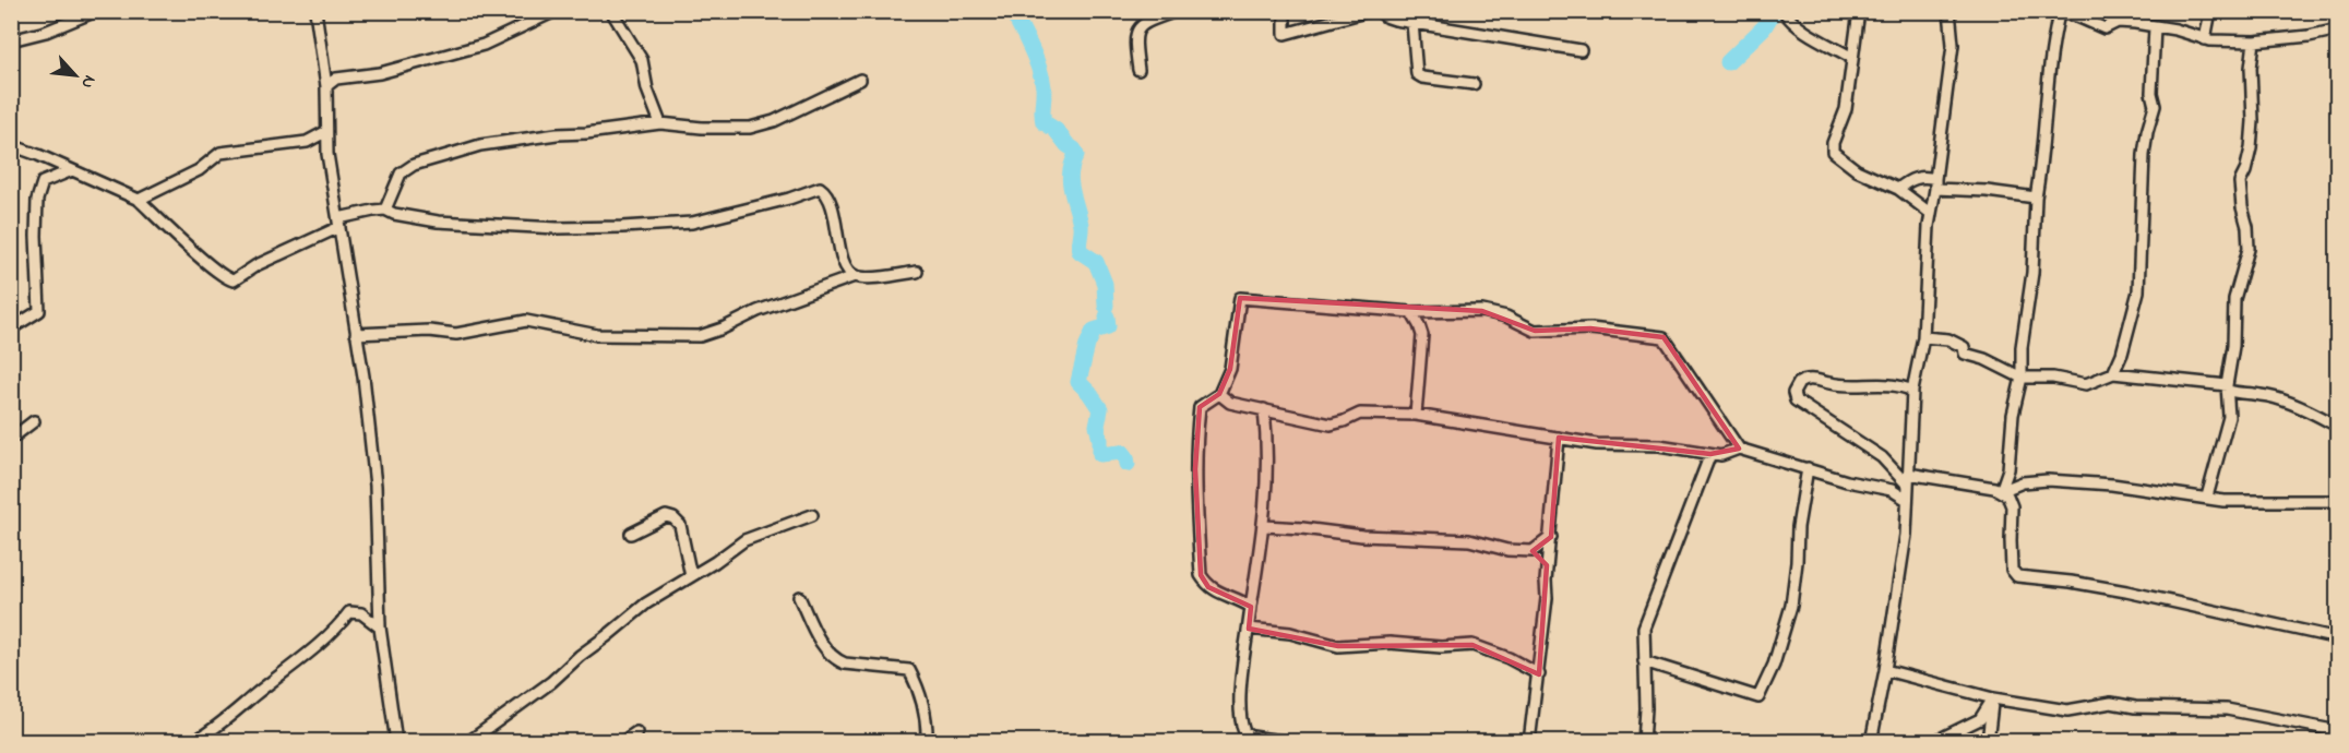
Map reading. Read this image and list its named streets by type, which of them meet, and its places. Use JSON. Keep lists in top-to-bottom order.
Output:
{
  "north": "bottom right"
}
